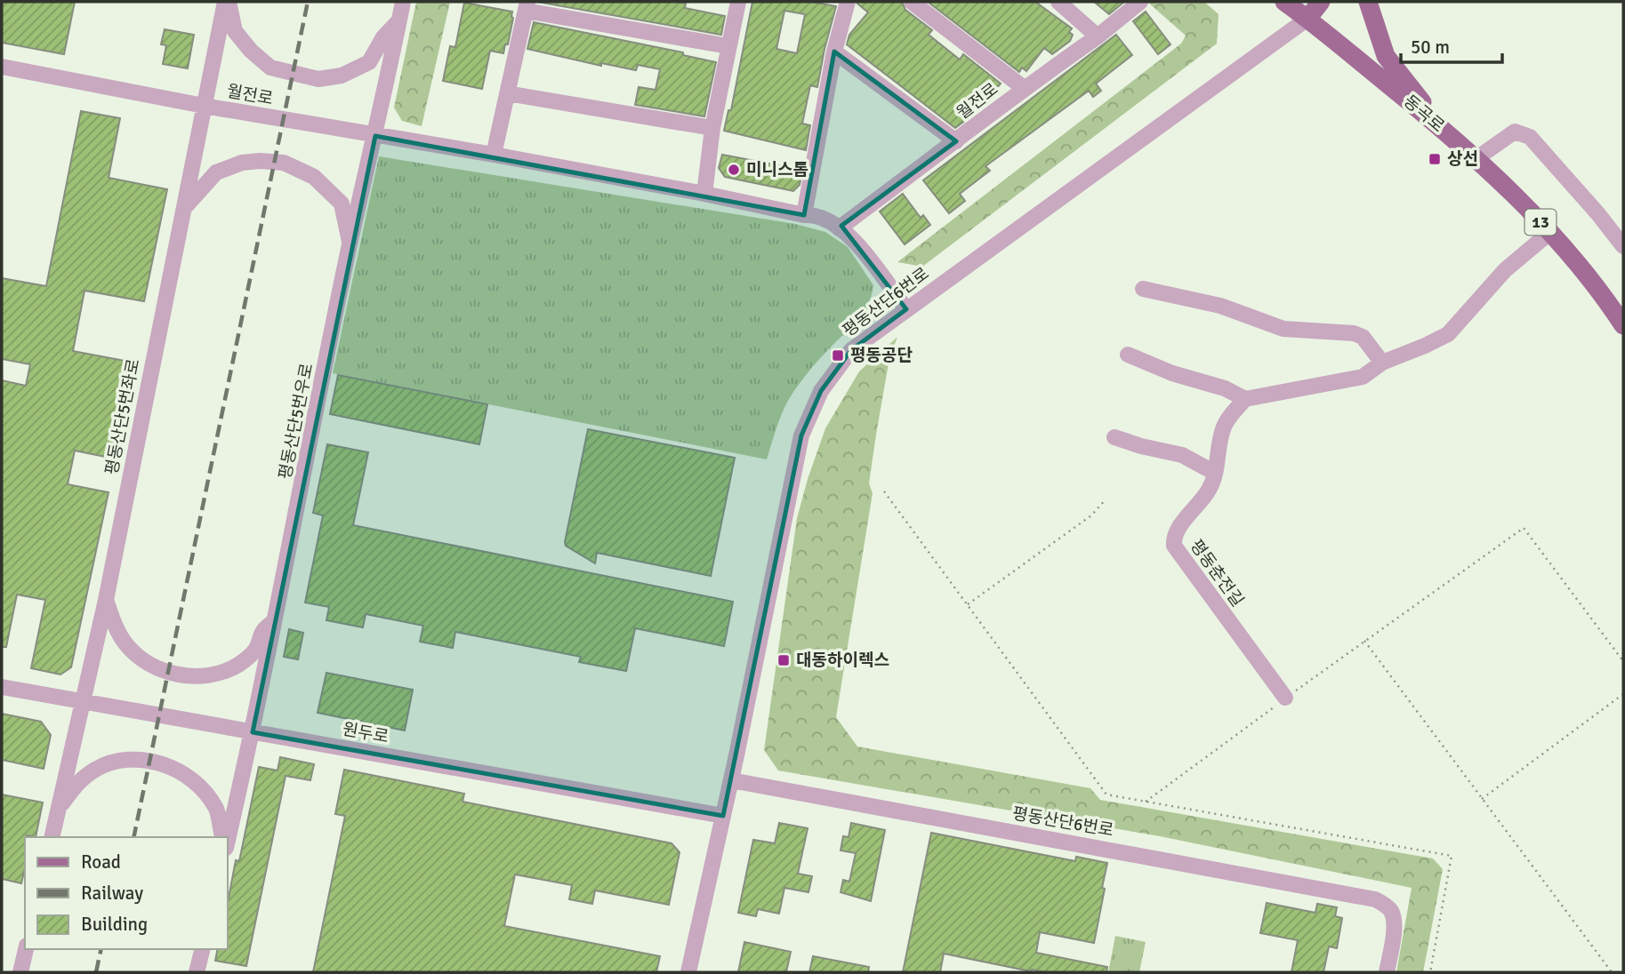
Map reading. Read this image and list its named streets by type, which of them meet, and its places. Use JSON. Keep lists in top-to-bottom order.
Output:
{
  "streets": {
    "main road": ["동곡로", "13"],
    "street": [
      "월전로",
      "평동산단6번로",
      "평동산단5번좌로",
      "평동산단5번우로",
      "평동춘전길",
      "원두로"
    ]
  },
  "crossings": [
    ["월전로", "평동산단6번로"],
    ["월전로", "평동산단5번좌로"],
    ["월전로", "평동산단5번우로"],
    ["동곡로", "13"],
    ["동곡로", "평동산단6번로"],
    ["평동산단6번로", "원두로"],
    ["평동산단5번좌로", "원두로"],
    ["평동산단5번우로", "원두로"]
  ],
  "places": {
    "transit": ["상선", "평동공단", "대동하이렉스"],
    "other": ["미니스톱"]
  },
  "legend": ["Road", "Railway", "Building"],
  "scale_bar": "50 m"
}
